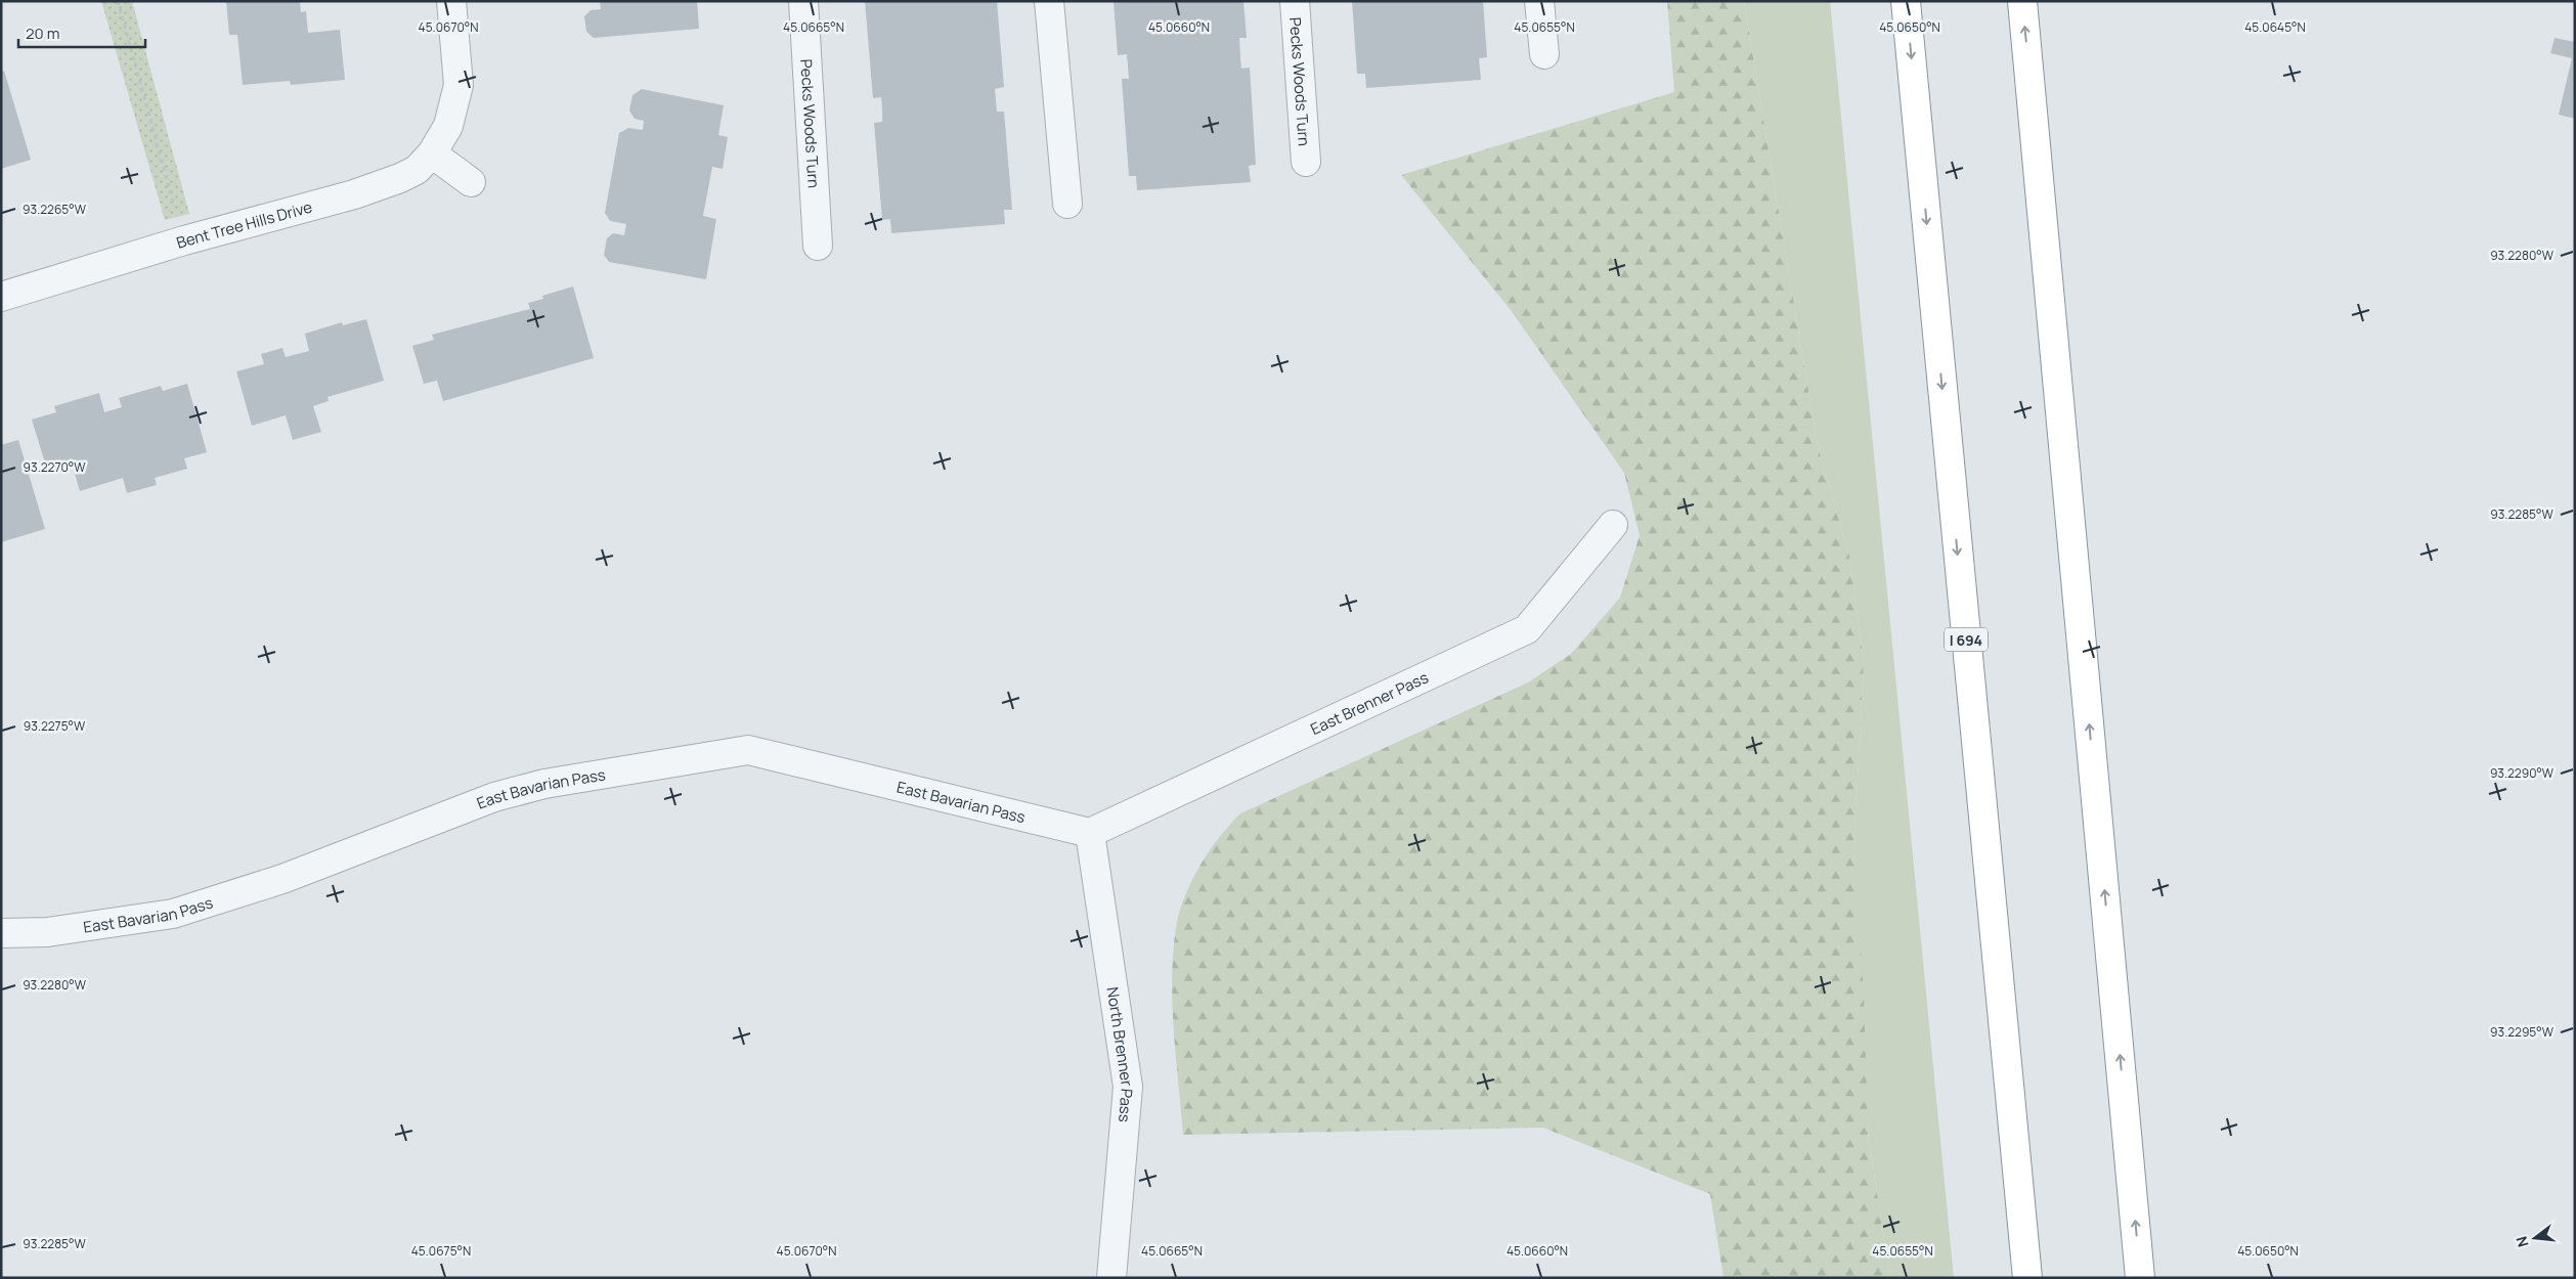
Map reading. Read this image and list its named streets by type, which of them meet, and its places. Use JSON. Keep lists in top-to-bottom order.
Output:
{
  "streets": {
    "highway": ["I 694"],
    "street": [
      "Pecks Woods Turn",
      "Bent Tree Hills Drive",
      "East Brenner Pass",
      "East Bavarian Pass",
      "North Brenner Pass"
    ]
  },
  "crossings": [
    ["East Brenner Pass", "East Bavarian Pass"],
    ["East Brenner Pass", "North Brenner Pass"],
    ["East Bavarian Pass", "North Brenner Pass"]
  ],
  "scale_bar": "20 m",
  "north": "left",
  "coordinates": [
    "45.0670°N",
    "45.0665°N",
    "45.0660°N",
    "45.0655°N",
    "45.0650°N",
    "45.0645°N",
    "93.2265°W",
    "93.2280°W",
    "93.2270°W",
    "93.2285°W",
    "93.2275°W",
    "93.2290°W",
    "93.2295°W",
    "45.0675°N"
  ]
}
